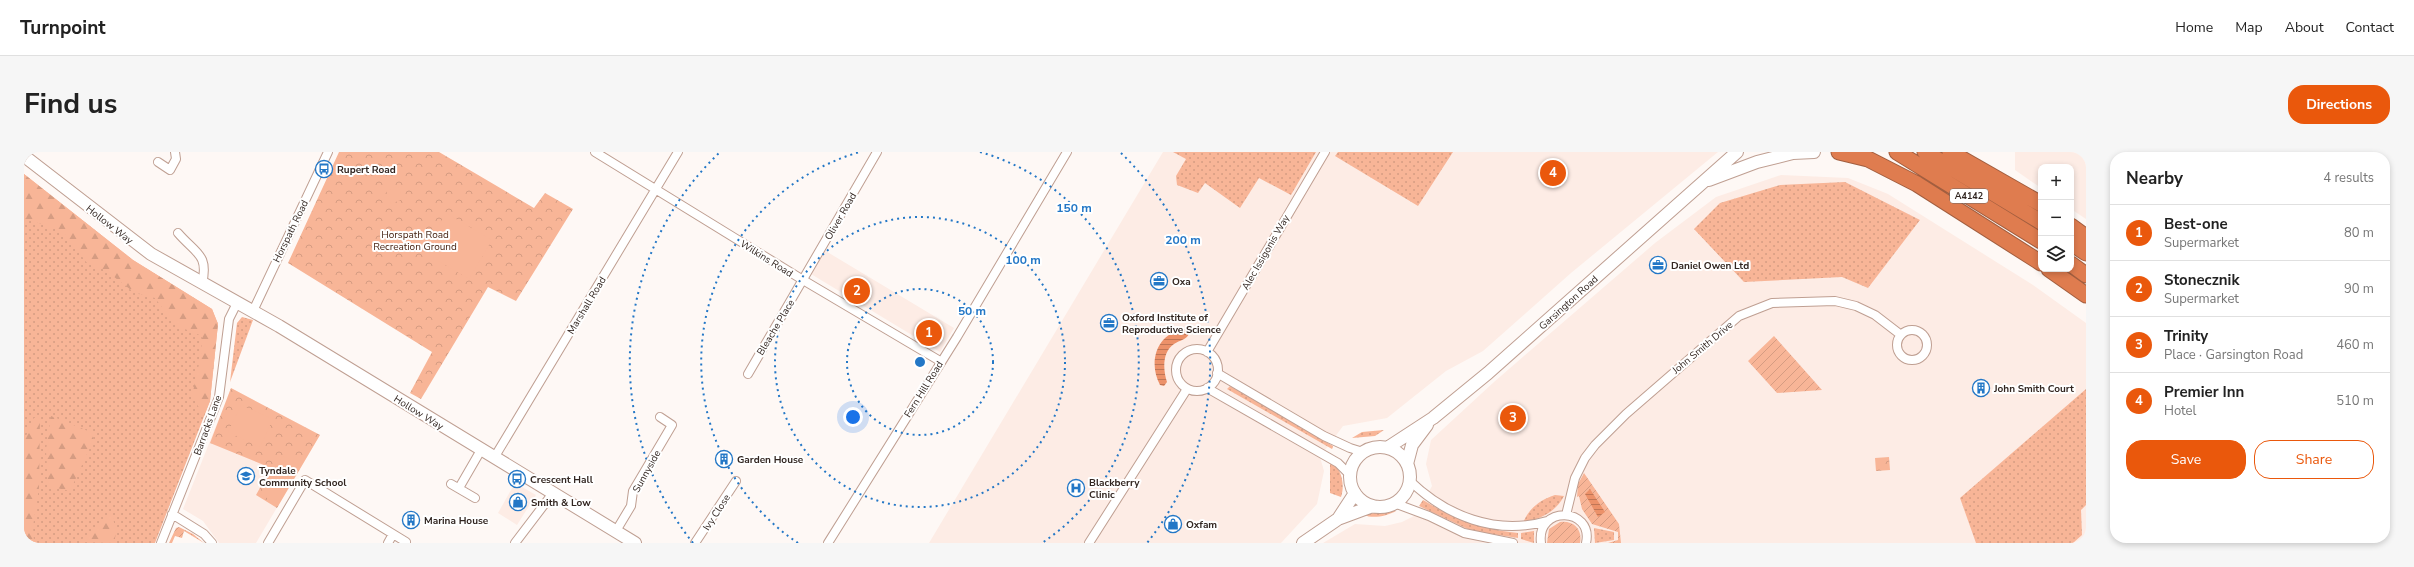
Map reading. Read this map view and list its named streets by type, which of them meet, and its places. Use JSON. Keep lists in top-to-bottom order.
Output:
{
  "streets": {
    "highway": ["A4142"],
    "main road": ["Hollow Way", "Garsington Road"],
    "street": [
      "Oliver Road",
      "Horspath Road",
      "Alec Issigonis Way",
      "Wilkins Road",
      "Marshall Road",
      "Bleache Place",
      "John Smith Drive",
      "Fern Hill Road",
      "Barracks Lane",
      "Sunnyside",
      "Ivy Close"
    ]
  },
  "crossings": [
    ["Oliver Road", "Wilkins Road"],
    ["Oliver Road", "Bleache Place"],
    ["Hollow Way", "Horspath Road"],
    ["Hollow Way", "Marshall Road"],
    ["Hollow Way", "Barracks Lane"],
    ["Hollow Way", "Sunnyside"],
    ["Wilkins Road", "Marshall Road"],
    ["Wilkins Road", "Bleache Place"],
    ["Wilkins Road", "Fern Hill Road"]
  ],
  "parks": ["Horspath Road Recreation Ground"],
  "places": {
    "bus stop": ["Rupert Road", "Crescent Hall"],
    "office": ["Daniel Owen Ltd", "Oxa", "Oxford Institute of Reproductive Science"],
    "building": ["John Smith Court", "Garden House", "Marina House"],
    "school or university": ["Tyndale Community School"],
    "hospital": ["Blackberry Clinic"],
    "shop": ["Smith & Low", "Oxfam"]
  },
  "page": {
    "header": "Turnpoint",
    "nav": [
      "Home",
      "Map",
      "About",
      "Contact"
    ],
    "title": "Find us",
    "buttons": [
      "Directions",
      ["Save", "Share"]
    ],
    "heading": ["Nearby", "4 results"],
    "pins": [
      "4",
      "2",
      "1",
      "3"
    ],
    "map_buttons": ["+", "−"],
    "list": [
      {
        "mark": "1",
        "name": "Best-one",
        "note": "Supermarket",
        "value": "80 m"
      },
      {
        "mark": "2",
        "name": "Stonecznik",
        "note": "Supermarket",
        "value": "90 m"
      },
      {
        "mark": "3",
        "name": "Trinity",
        "note": "Place · Garsington Road",
        "value": "460 m"
      },
      {
        "mark": "4",
        "name": "Premier Inn",
        "note": "Hotel",
        "value": "510 m"
      }
    ]
  },
  "rings": [
    "150 m",
    "200 m",
    "100 m",
    "50 m"
  ]
}
